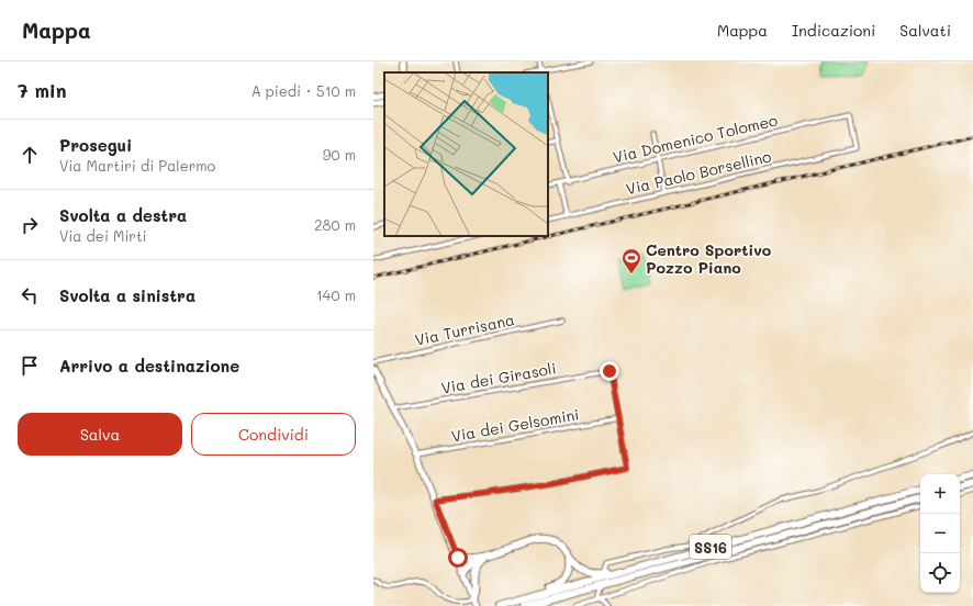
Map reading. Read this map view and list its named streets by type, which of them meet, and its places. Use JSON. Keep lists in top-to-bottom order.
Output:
{
  "streets": {
    "highway": ["SS16"],
    "street": [
      "Via Domenico Tolomeo",
      "Via Paolo Borsellino",
      "Via Turrisana",
      "Via dei Girasoli",
      "Via dei Gelsomini"
    ]
  },
  "crossings": [
    ["Via Domenico Tolomeo", "Via Paolo Borsellino"],
    ["Via dei Girasoli", "Via dei Gelsomini"]
  ],
  "places": {
    "sports": ["Centro Sportivo Pozzo Piano"]
  },
  "page": {
    "header": "Mappa",
    "nav": ["Mappa", "Indicazioni", "Salvati"],
    "heading": ["7 min", "A piedi · 510 m"],
    "list": [
      ["Prosegui", "Via Martiri di Palermo", "90 m"],
      ["Svolta a destra", "Via dei Mirti", "280 m"],
      ["Svolta a sinistra", "140 m"],
      "Arrivo a destinazione"
    ],
    "buttons": ["Salva", "Condividi"],
    "map_buttons": ["+", "−"]
  }
}
